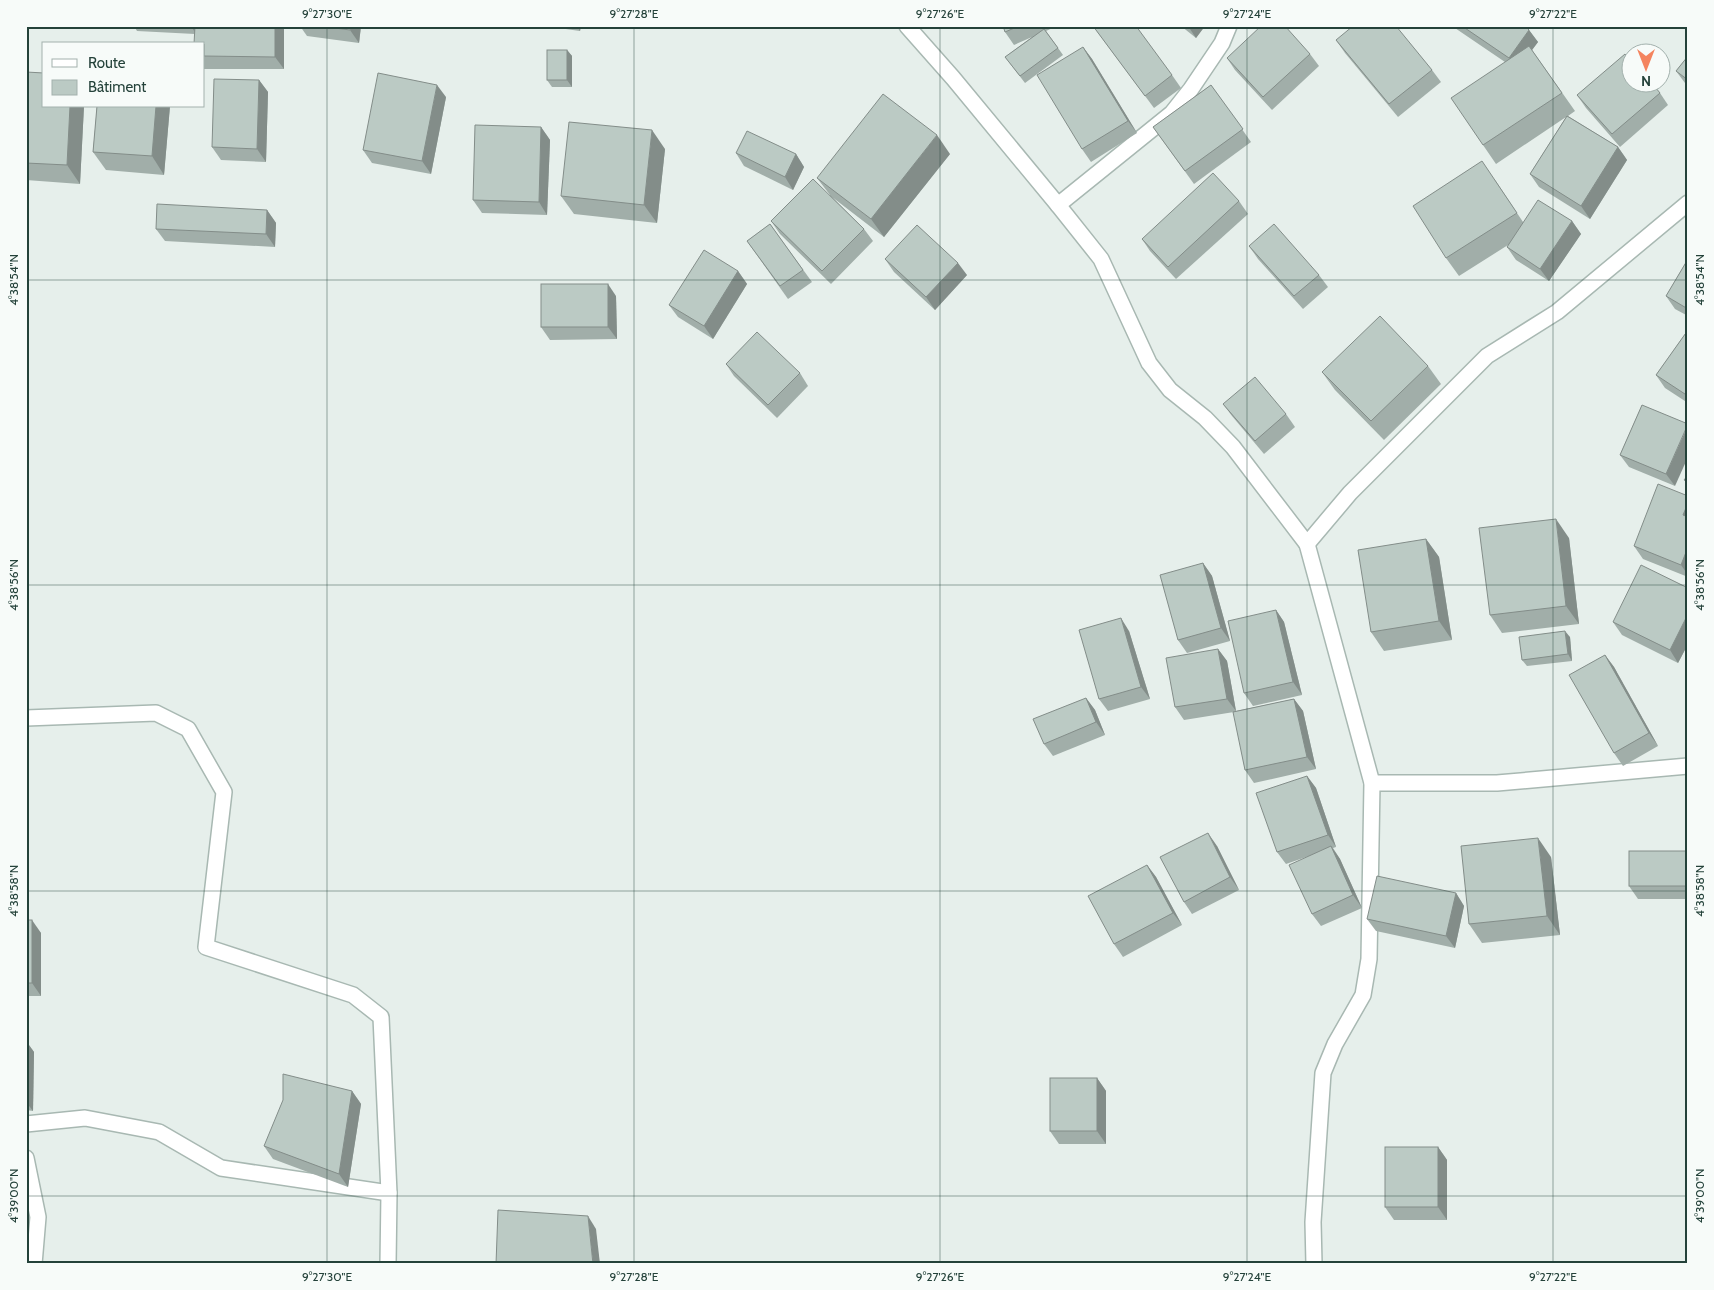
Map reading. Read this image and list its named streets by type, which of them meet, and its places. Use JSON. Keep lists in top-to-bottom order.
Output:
{
  "legend": ["Route", "Bâtiment"],
  "north": "bottom",
  "coordinates": [
    "9°27'30\"E",
    "9°27'28\"E",
    "9°27'26\"E",
    "9°27'24\"E",
    "9°27'22\"E",
    "4°38'54\"N",
    "4°38'56\"N",
    "4°38'58\"N",
    "4°39'00\"N"
  ]
}
